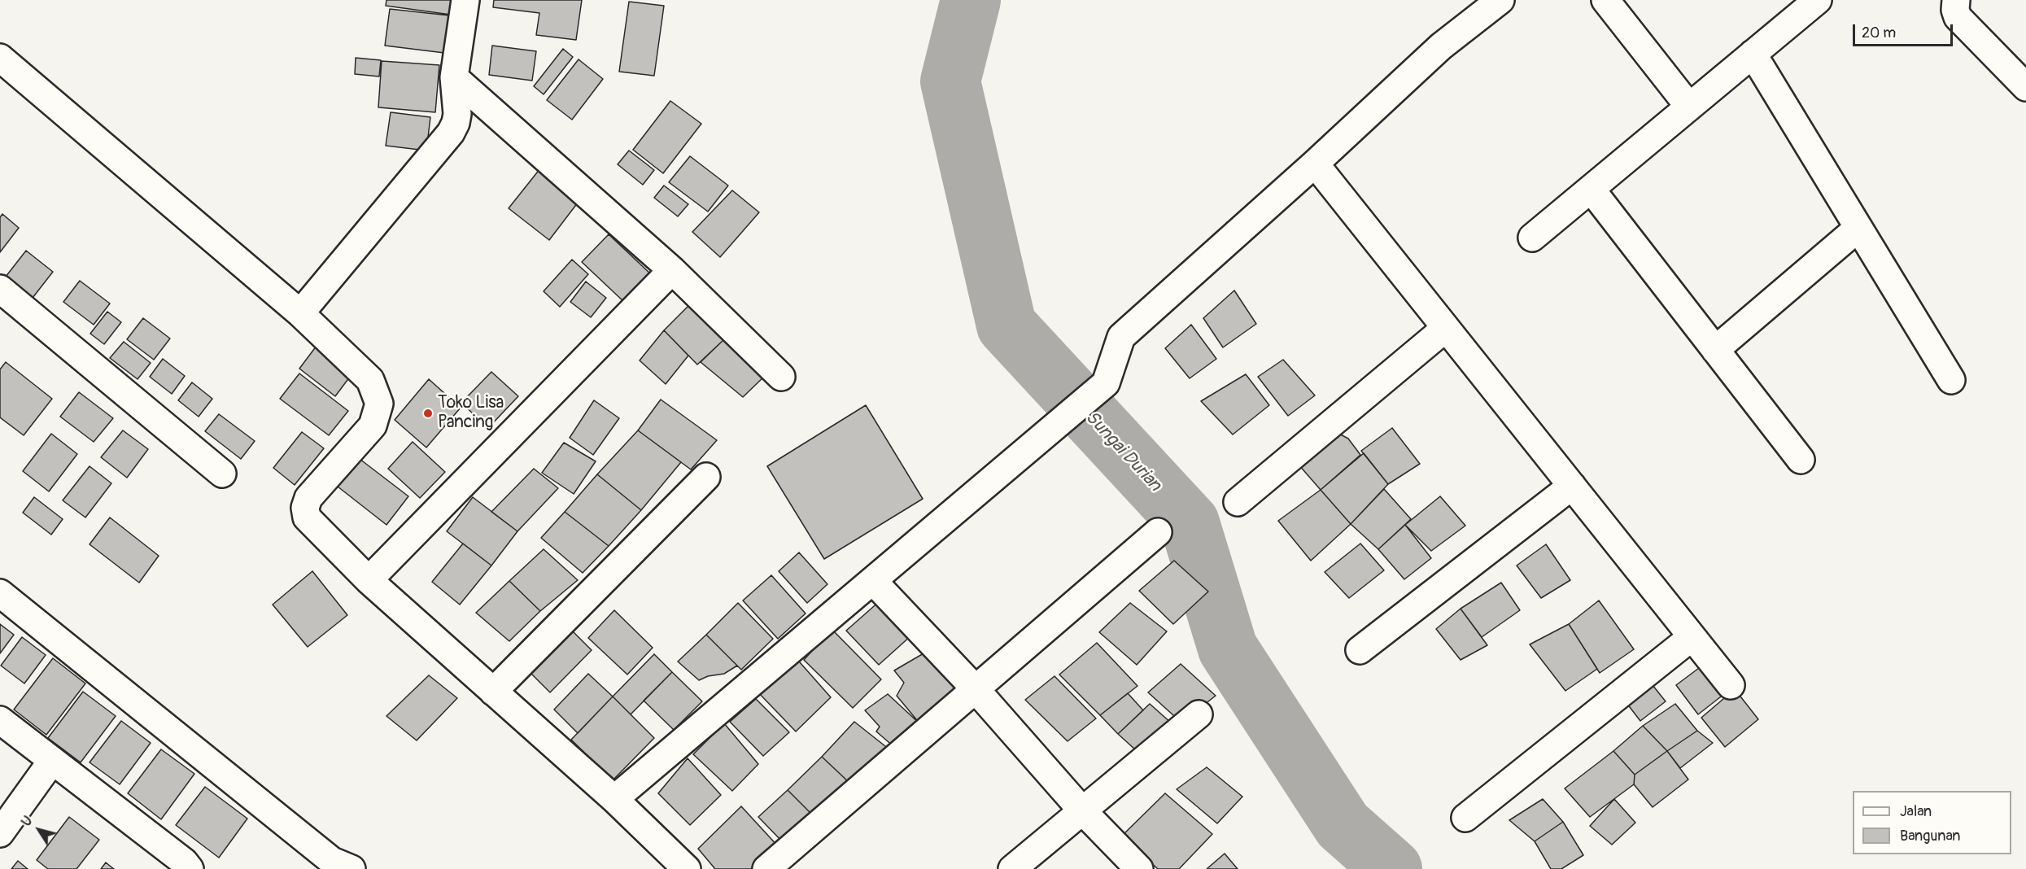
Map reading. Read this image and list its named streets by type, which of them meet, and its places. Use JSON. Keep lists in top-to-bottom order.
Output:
{
  "water": ["Sungai Durian"],
  "places": ["Toko Lisa Pancing"],
  "legend": ["Jalan", "Bangunan"],
  "scale_bar": "20 m",
  "north": "top left"
}
